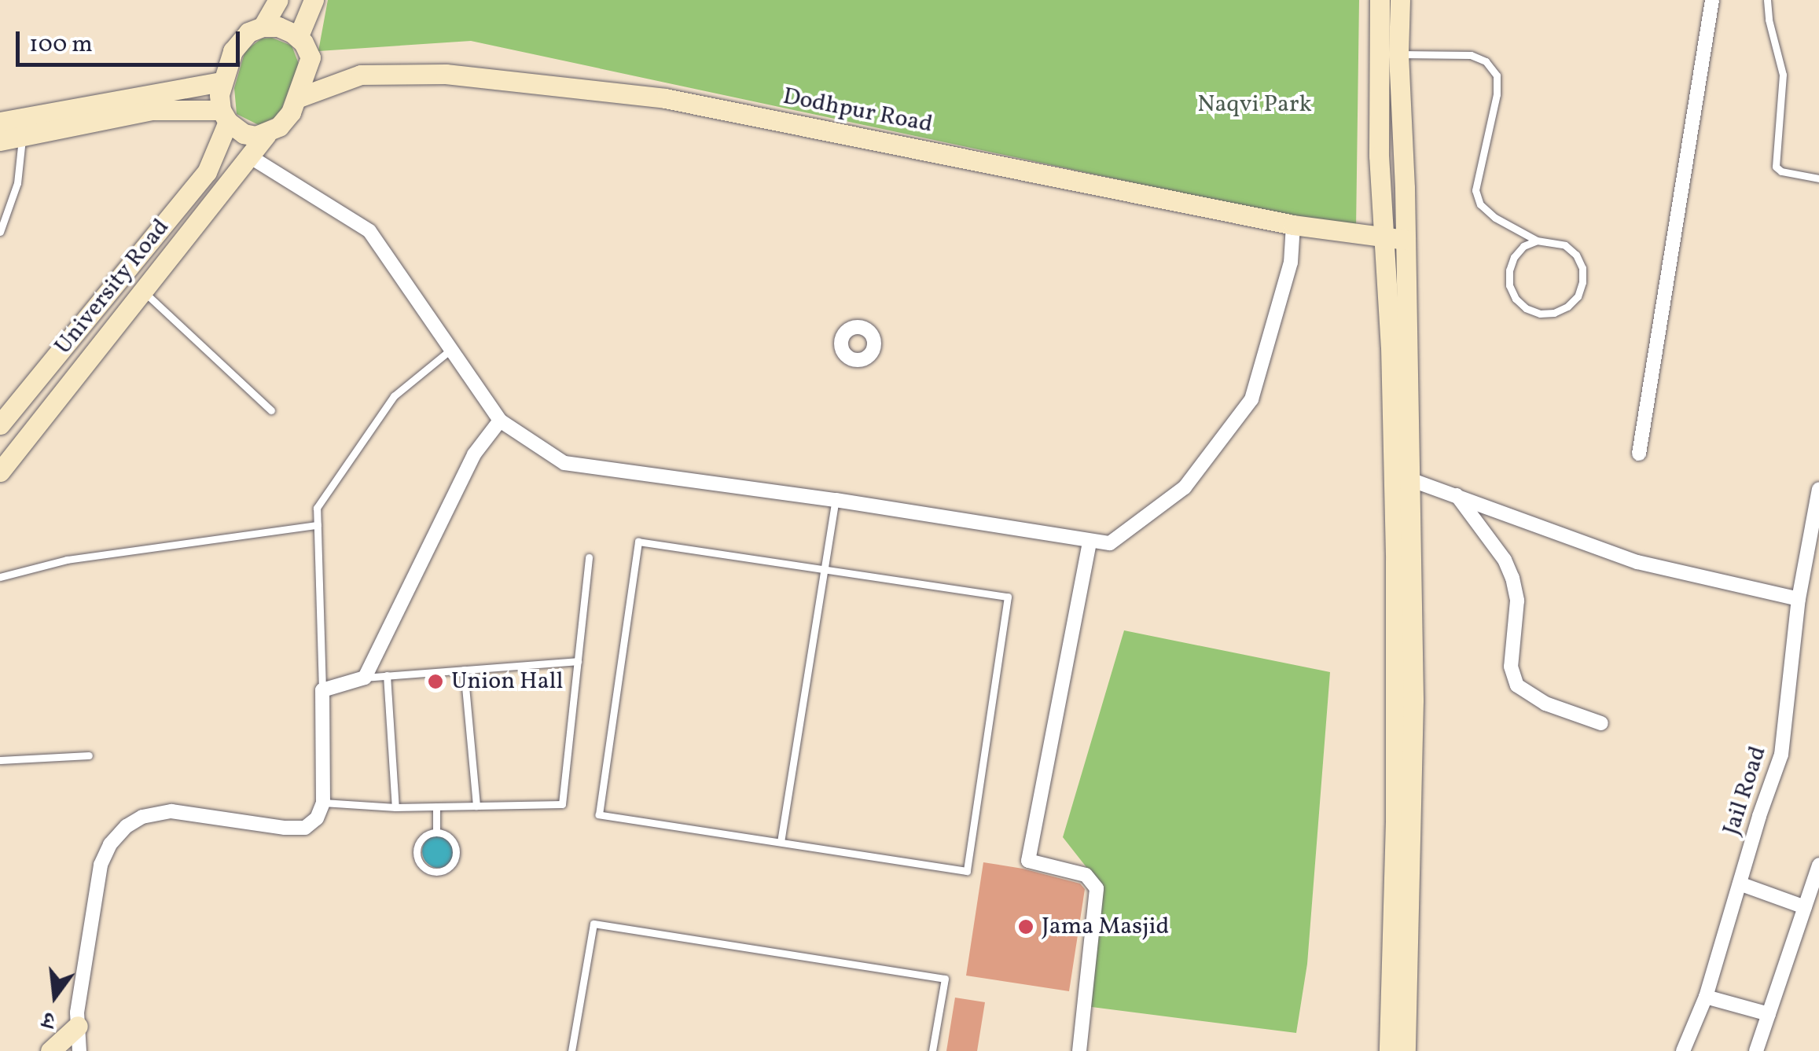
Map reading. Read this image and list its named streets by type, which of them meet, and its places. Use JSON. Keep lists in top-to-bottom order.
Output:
{
  "streets": {
    "main road": ["Dodhpur Road", "University Road"],
    "street": ["Jail Road"]
  },
  "crossings": [
    ["Dodhpur Road", "University Road"]
  ],
  "parks": ["Naqvi Park"],
  "places": ["Union Hall", "Jama Masjid"],
  "scale_bar": "100 m",
  "north": "bottom"
}
